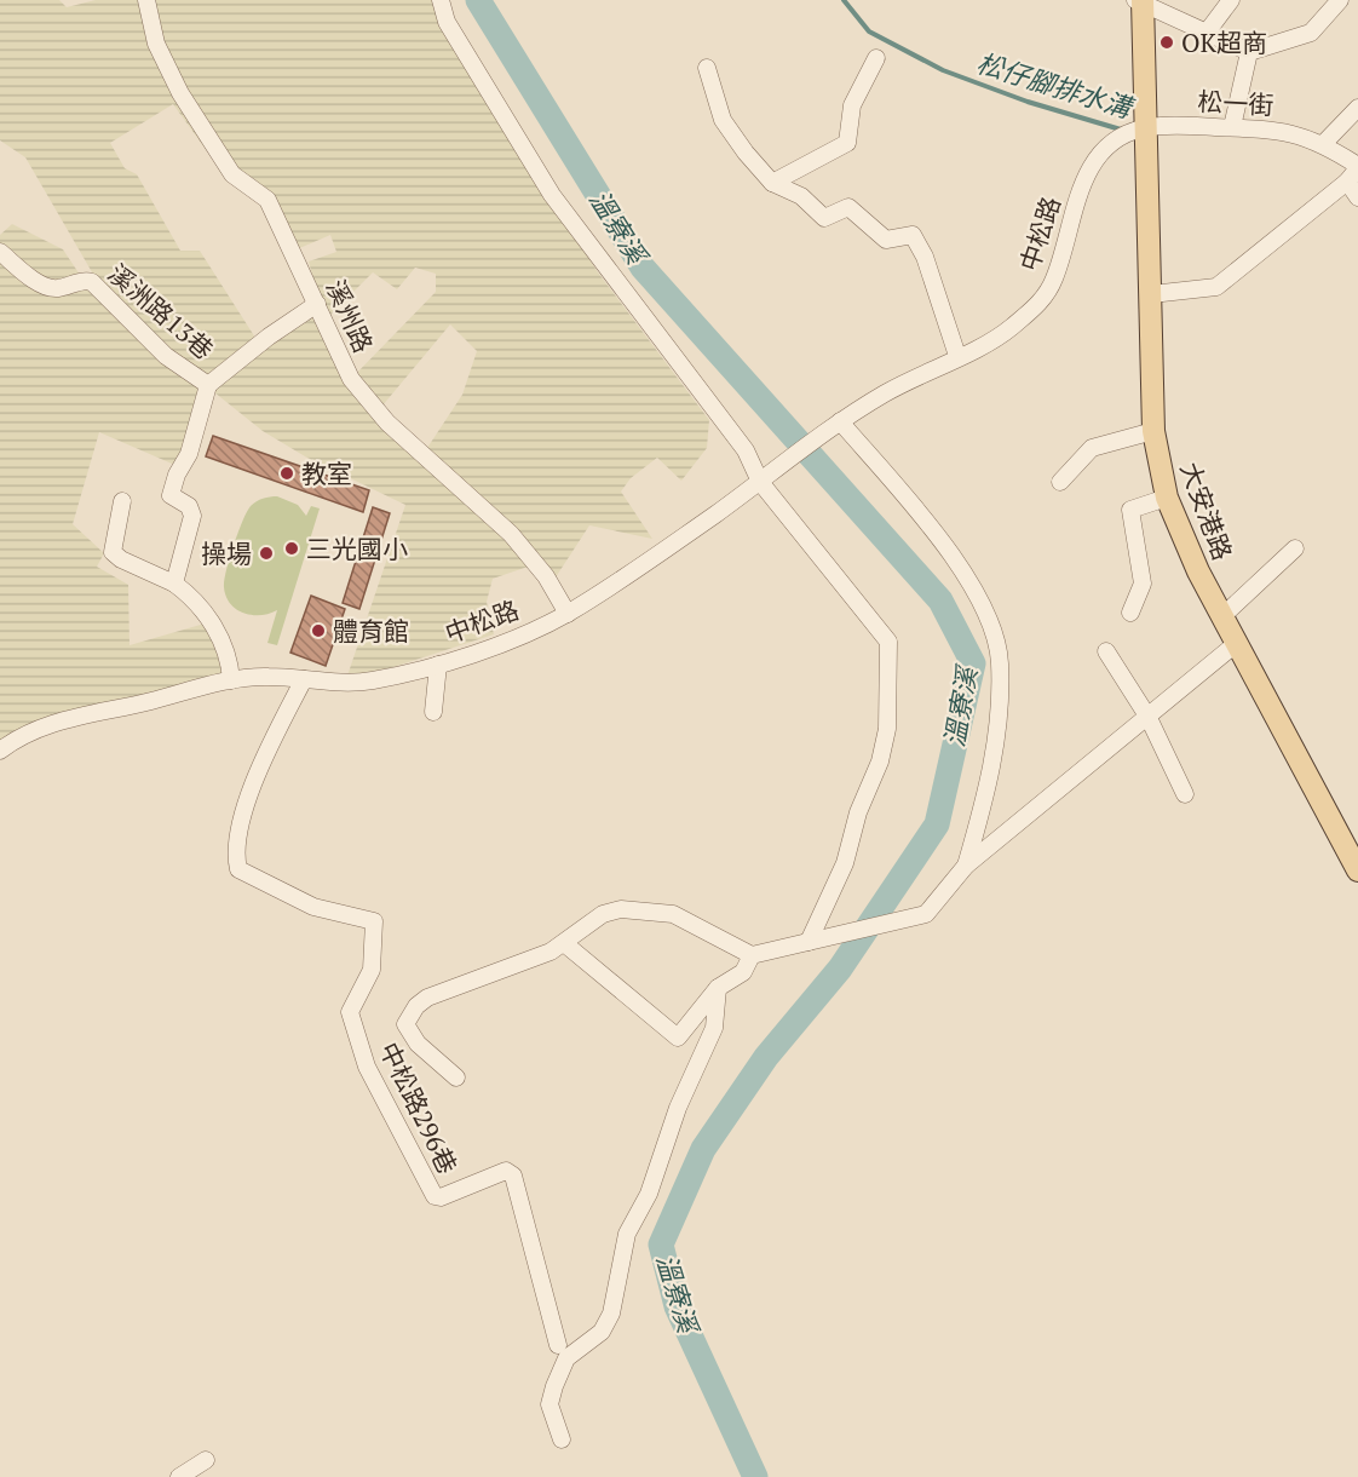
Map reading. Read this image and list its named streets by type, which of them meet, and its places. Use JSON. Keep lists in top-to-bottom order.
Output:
{
  "streets": {
    "main road": ["大安港路"],
    "street": [
      "松一街",
      "中松路",
      "溪洲路13巷",
      "溪州路",
      "中松路296巷"
    ]
  },
  "crossings": [
    ["松一街", "中松路"],
    ["松一街", "大安港路"],
    ["中松路", "溪州路"],
    ["中松路", "大安港路"],
    ["中松路", "中松路296巷"],
    ["溪洲路13巷", "溪州路"]
  ],
  "water": ["松仔腳排水溝", "溫寮溪"],
  "places": [
    "OK超商",
    "教室",
    "三光國小",
    "操場",
    "體育館"
  ]
}
